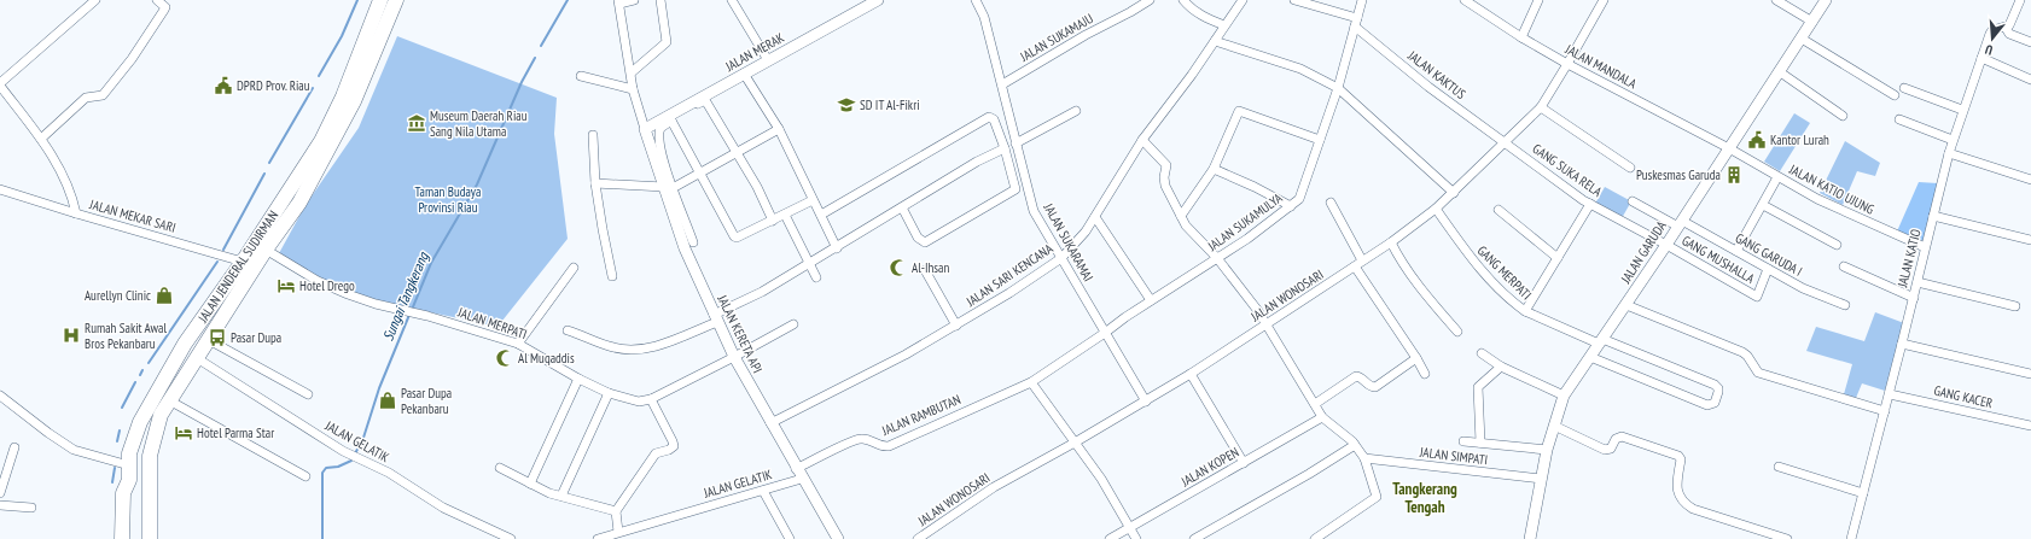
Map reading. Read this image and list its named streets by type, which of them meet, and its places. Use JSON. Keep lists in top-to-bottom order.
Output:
{
  "streets": {
    "main road": ["JALAN JENDERAL SUDIRMAN"],
    "street": [
      "JALAN SUKAMAJU",
      "JALAN MERAK",
      "JALAN MANDALA",
      "JALAN KAKTUS",
      "GANG SUKA RELA",
      "JALAN KATIO UJUNG",
      "JALAN MEKAR SARI",
      "JALAN SUKAMULYA",
      "JALAN SUKARAMAI",
      "JALAN GARUDA",
      "GANG GARUDA I",
      "JALAN KATIO",
      "GANG MUSHALLA",
      "GANG MERPATI",
      "JALAN SARI KENCANA",
      "JALAN WONOSARI",
      "JALAN MERPATI",
      "JALAN KERETA API",
      "GANG KACER",
      "JALAN RAMBUTAN",
      "JALAN GELATIK",
      "JALAN SIMPATI",
      "JALAN KOPEN"
    ]
  },
  "crossings": [
    ["JALAN SUKAMAJU", "JALAN SUKARAMAI"],
    ["JALAN MERAK", "JALAN KERETA API"],
    ["JALAN MANDALA", "JALAN KATIO UJUNG"],
    ["JALAN MANDALA", "JALAN GARUDA"],
    ["JALAN MANDALA", "JALAN WONOSARI"],
    ["JALAN KAKTUS", "GANG SUKA RELA"],
    ["JALAN KAKTUS", "JALAN SUKAMULYA"],
    ["JALAN KAKTUS", "JALAN WONOSARI"],
    ["GANG SUKA RELA", "JALAN GARUDA"],
    ["GANG SUKA RELA", "GANG MUSHALLA"],
    ["GANG SUKA RELA", "JALAN WONOSARI"],
    ["JALAN KATIO UJUNG", "JALAN GARUDA"],
    ["JALAN KATIO UJUNG", "JALAN KATIO"],
    ["JALAN MEKAR SARI", "JALAN JENDERAL SUDIRMAN"],
    ["JALAN SUKAMULYA", "JALAN SUKARAMAI"],
    ["JALAN SUKAMULYA", "JALAN RAMBUTAN"],
    ["JALAN SUKARAMAI", "JALAN SARI KENCANA"],
    ["JALAN SUKARAMAI", "JALAN WONOSARI"],
    ["JALAN SUKARAMAI", "JALAN RAMBUTAN"],
    ["JALAN GARUDA", "GANG GARUDA I"],
    ["JALAN GARUDA", "GANG MUSHALLA"],
    ["JALAN GARUDA", "GANG MERPATI"],
    ["JALAN GARUDA", "JALAN SIMPATI"],
    ["GANG GARUDA I", "GANG MUSHALLA"],
    ["JALAN KATIO", "GANG KACER"],
    ["JALAN JENDERAL SUDIRMAN", "JALAN MERPATI"],
    ["JALAN JENDERAL SUDIRMAN", "JALAN GELATIK"],
    ["GANG MERPATI", "JALAN WONOSARI"],
    ["JALAN SARI KENCANA", "JALAN KERETA API"],
    ["JALAN MERPATI", "JALAN KERETA API"],
    ["JALAN KERETA API", "JALAN RAMBUTAN"],
    ["JALAN KERETA API", "JALAN GELATIK"]
  ],
  "districts": ["Tangkerang Tengah"],
  "water": ["Sungai Tangkerang"],
  "parks": ["Taman Budaya Provinsi Riau"],
  "places": {
    "public building": ["DPRD Prov. Riau", "Kantor Lurah"],
    "school or university": ["SD IT Al-Fikri"],
    "museum": ["Museum Daerah Riau Sang Nila Utama"],
    "building": ["Puskesmas Garuda"],
    "mosque": ["Al-Ihsan", "Al Muqaddis"],
    "hotel": ["Hotel Drego", "Hotel Parma Star"],
    "shop": ["Aurellyn Clinic", "Pasar Dupa Pekanbaru"],
    "hospital": ["Rumah Sakit Awal Bros Pekanbaru"],
    "bus stop": ["Pasar Dupa"]
  },
  "north": "bottom"
}
